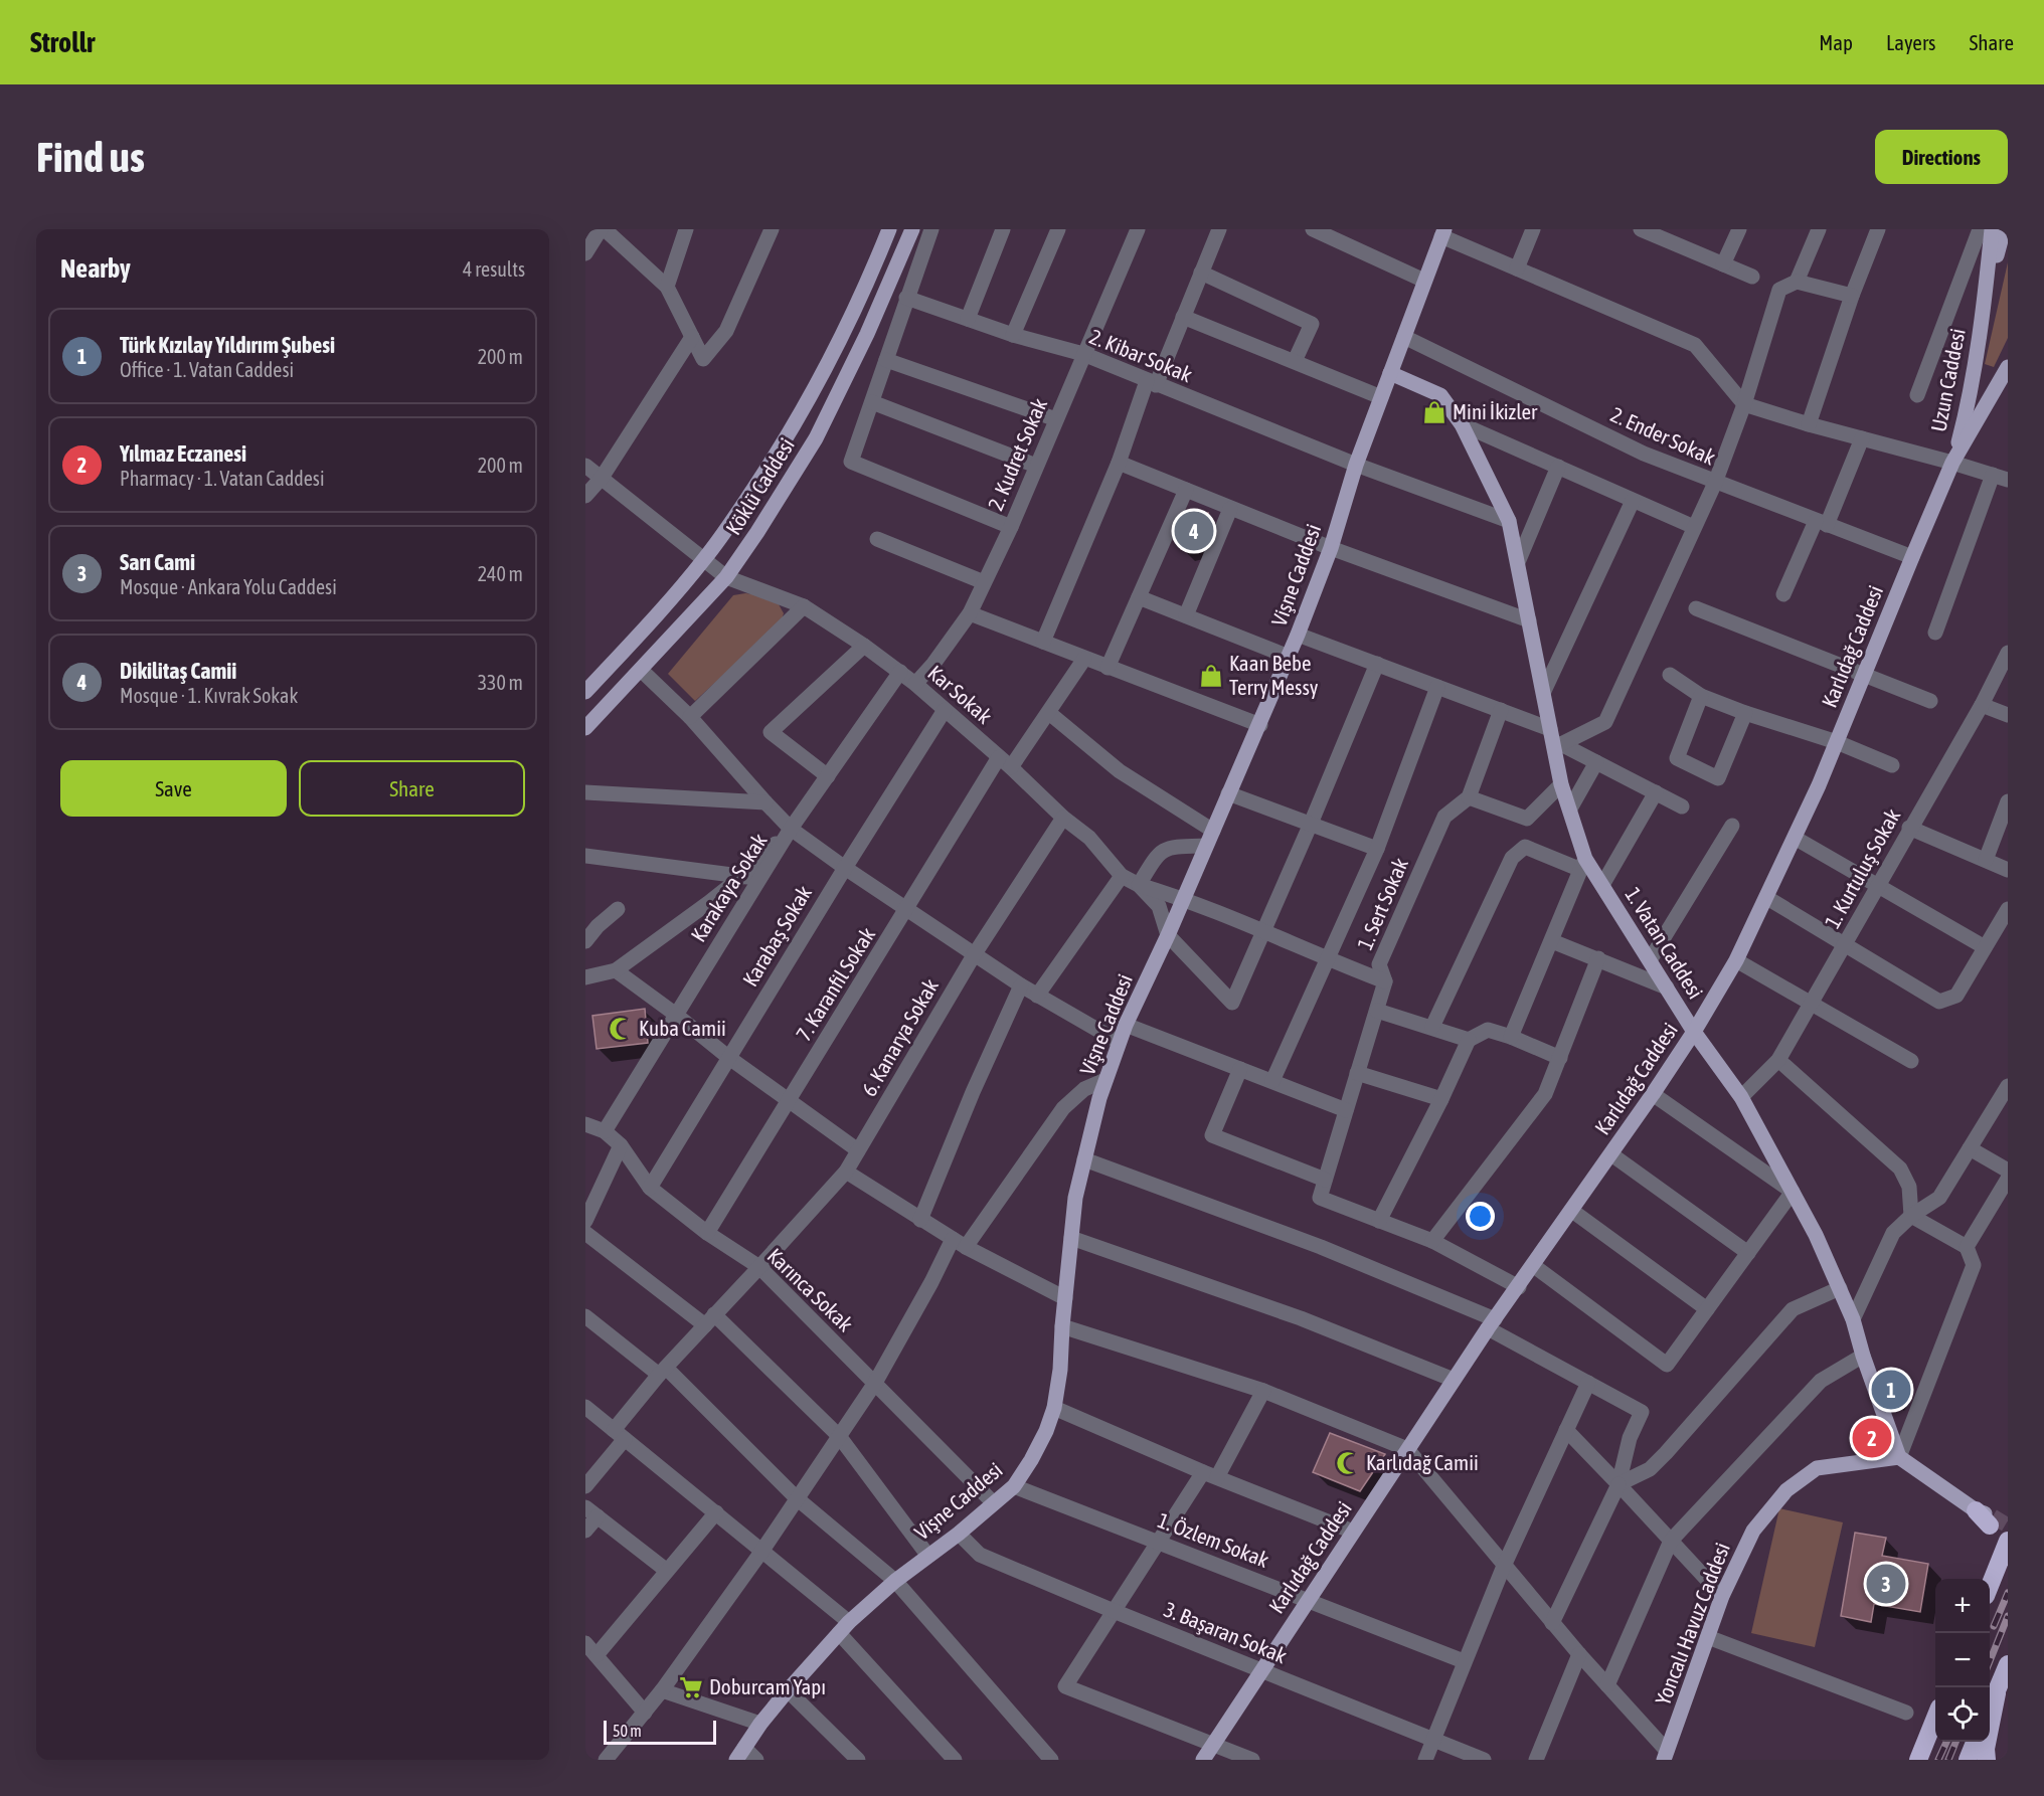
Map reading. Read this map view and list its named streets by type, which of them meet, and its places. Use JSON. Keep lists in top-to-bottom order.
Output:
{
  "streets": {
    "main road": [
      "Uzun Caddesi",
      "Köklü Caddesi",
      "Vişne Caddesi",
      "Karlıdağ Caddesi",
      "1. Vatan Caddesi",
      "Yoncalı Havuz Caddesi"
    ],
    "street": [
      "2. Kibar Sokak",
      "2. Ender Sokak",
      "2. Kudret Sokak",
      "Kar Sokak",
      "1. Kurtuluş Sokak",
      "Karakaya Sokak",
      "1. Sert Sokak",
      "Karabaş Sokak",
      "7. Karanfil Sokak",
      "6. Kanarya Sokak",
      "Karınca Sokak",
      "1. Özlem Sokak",
      "3. Başaran Sokak"
    ]
  },
  "crossings": [
    ["2. Kibar Sokak", "2. Kudret Sokak"],
    ["2. Kibar Sokak", "Vişne Caddesi"],
    ["2. Kibar Sokak", "1. Vatan Caddesi"],
    ["Uzun Caddesi", "Karlıdağ Caddesi"],
    ["2. Ender Sokak", "Vişne Caddesi"],
    ["2. Ender Sokak", "Karlıdağ Caddesi"],
    ["2. Kudret Sokak", "Kar Sokak"],
    ["Köklü Caddesi", "Kar Sokak"],
    ["Vişne Caddesi", "Kar Sokak"],
    ["Vişne Caddesi", "1. Vatan Caddesi"],
    ["Vişne Caddesi", "Karınca Sokak"],
    ["Vişne Caddesi", "1. Özlem Sokak"],
    ["Vişne Caddesi", "3. Başaran Sokak"],
    ["Karlıdağ Caddesi", "1. Vatan Caddesi"],
    ["Karlıdağ Caddesi", "1. Özlem Sokak"],
    ["Karlıdağ Caddesi", "3. Başaran Sokak"],
    ["Kar Sokak", "Karakaya Sokak"],
    ["Kar Sokak", "1. Sert Sokak"],
    ["Kar Sokak", "Karabaş Sokak"],
    ["Kar Sokak", "7. Karanfil Sokak"],
    ["Kar Sokak", "6. Kanarya Sokak"],
    ["1. Kurtuluş Sokak", "1. Vatan Caddesi"],
    ["Karakaya Sokak", "Karınca Sokak"],
    ["Karabaş Sokak", "Karınca Sokak"],
    ["1. Vatan Caddesi", "Yoncalı Havuz Caddesi"],
    ["7. Karanfil Sokak", "Karınca Sokak"],
    ["6. Kanarya Sokak", "Karınca Sokak"]
  ],
  "places": {
    "shop": ["Mini İkizler", "Kaan Bebe Terry Messy"],
    "mosque": ["Kuba Camii", "Karlıdağ Camii"],
    "supermarket": ["Doburcam Yapı"]
  },
  "scale_bar": "50 m",
  "page": {
    "header": "Strollr",
    "nav": ["Map", "Layers", "Share"],
    "buttons": [
      "Directions",
      ["Save", "Share"]
    ],
    "title": "Find us",
    "heading": ["Nearby", "4 results"],
    "list": [
      {
        "mark": "1",
        "name": "Türk Kızılay Yıldırım Şubesi",
        "note": "Office · 1. Vatan Caddesi",
        "value": "200 m"
      },
      {
        "mark": "2",
        "name": "Yılmaz Eczanesi",
        "note": "Pharmacy · 1. Vatan Caddesi",
        "value": "200 m"
      },
      {
        "mark": "3",
        "name": "Sarı Cami",
        "note": "Mosque · Ankara Yolu Caddesi",
        "value": "240 m"
      },
      {
        "mark": "4",
        "name": "Dikilitaş Camii",
        "note": "Mosque · 1. Kıvrak Sokak",
        "value": "330 m"
      }
    ],
    "pins": [
      "4",
      "1",
      "2",
      "3"
    ],
    "map_buttons": ["+", "−"],
    "scale": "50 m"
  }
}
